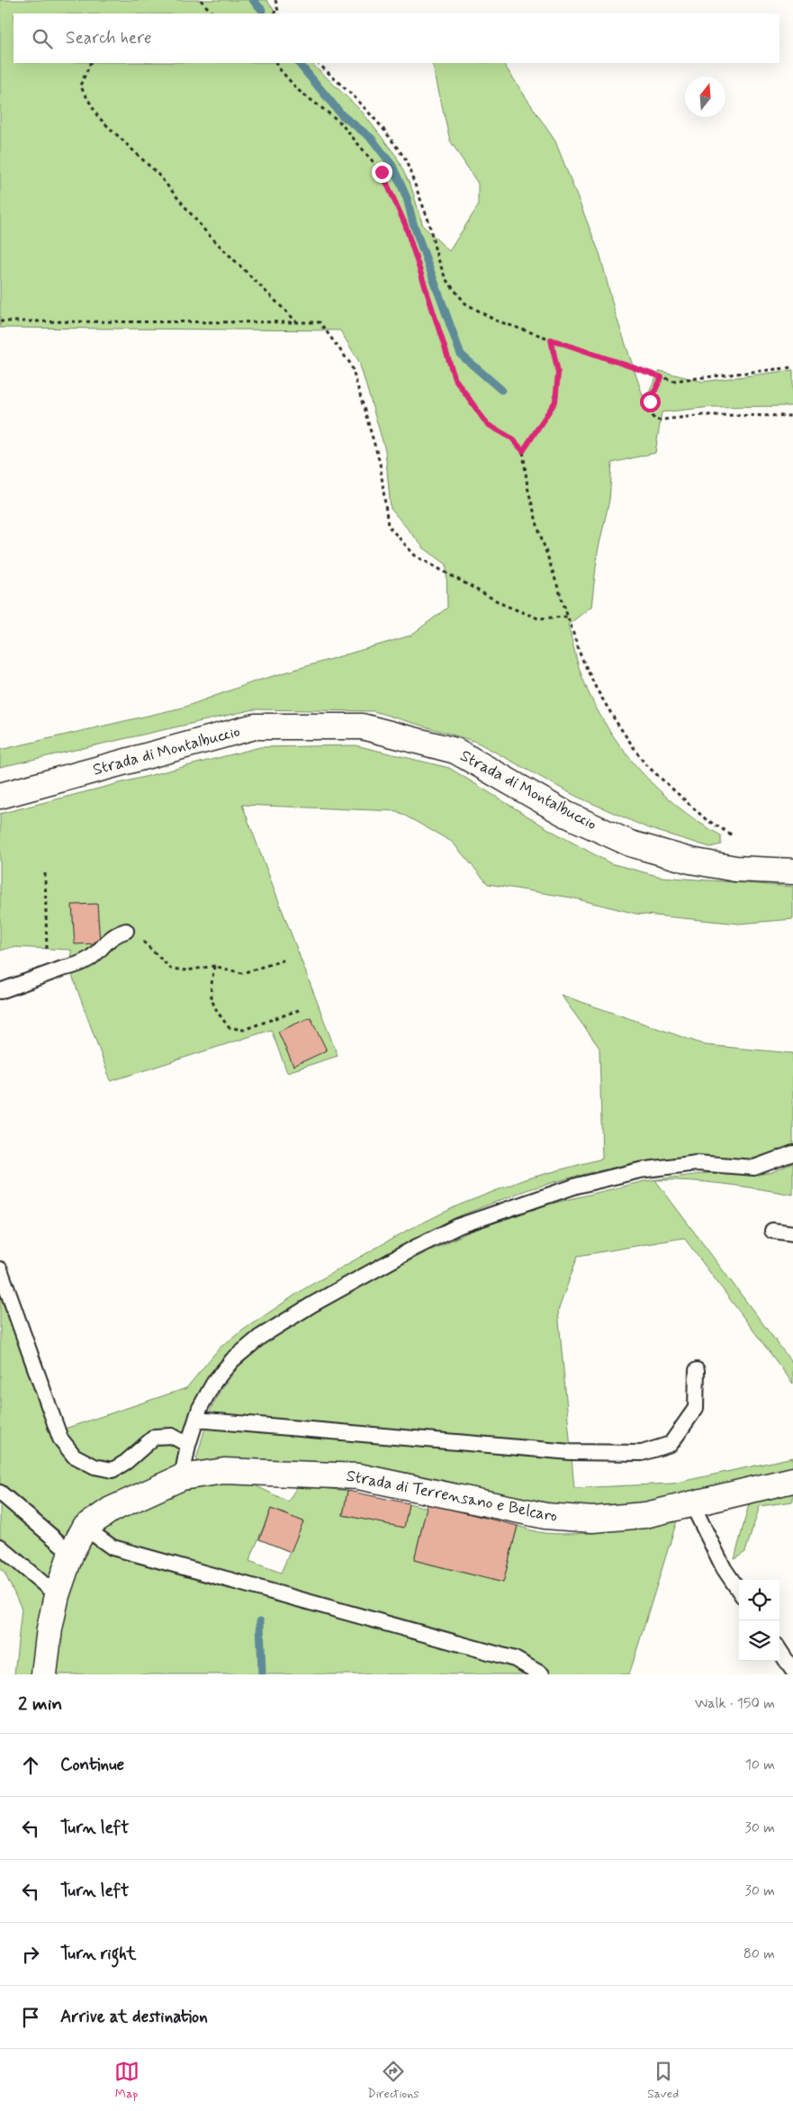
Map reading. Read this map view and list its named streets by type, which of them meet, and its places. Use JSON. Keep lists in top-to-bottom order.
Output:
{
  "streets": {
    "street": ["Strada di Montalbuccio", "Strada di Terrensano e Belcaro"]
  },
  "north": "top",
  "page": {
    "search": "Search here",
    "heading": ["2 min", "Walk · 150 m"],
    "list": [
      ["Continue", "10 m"],
      ["Turn left", "30 m"],
      ["Turn left", "30 m"],
      ["Turn right", "80 m"],
      "Arrive at destination"
    ],
    "nav": ["Map", "Directions", "Saved"]
  }
}
